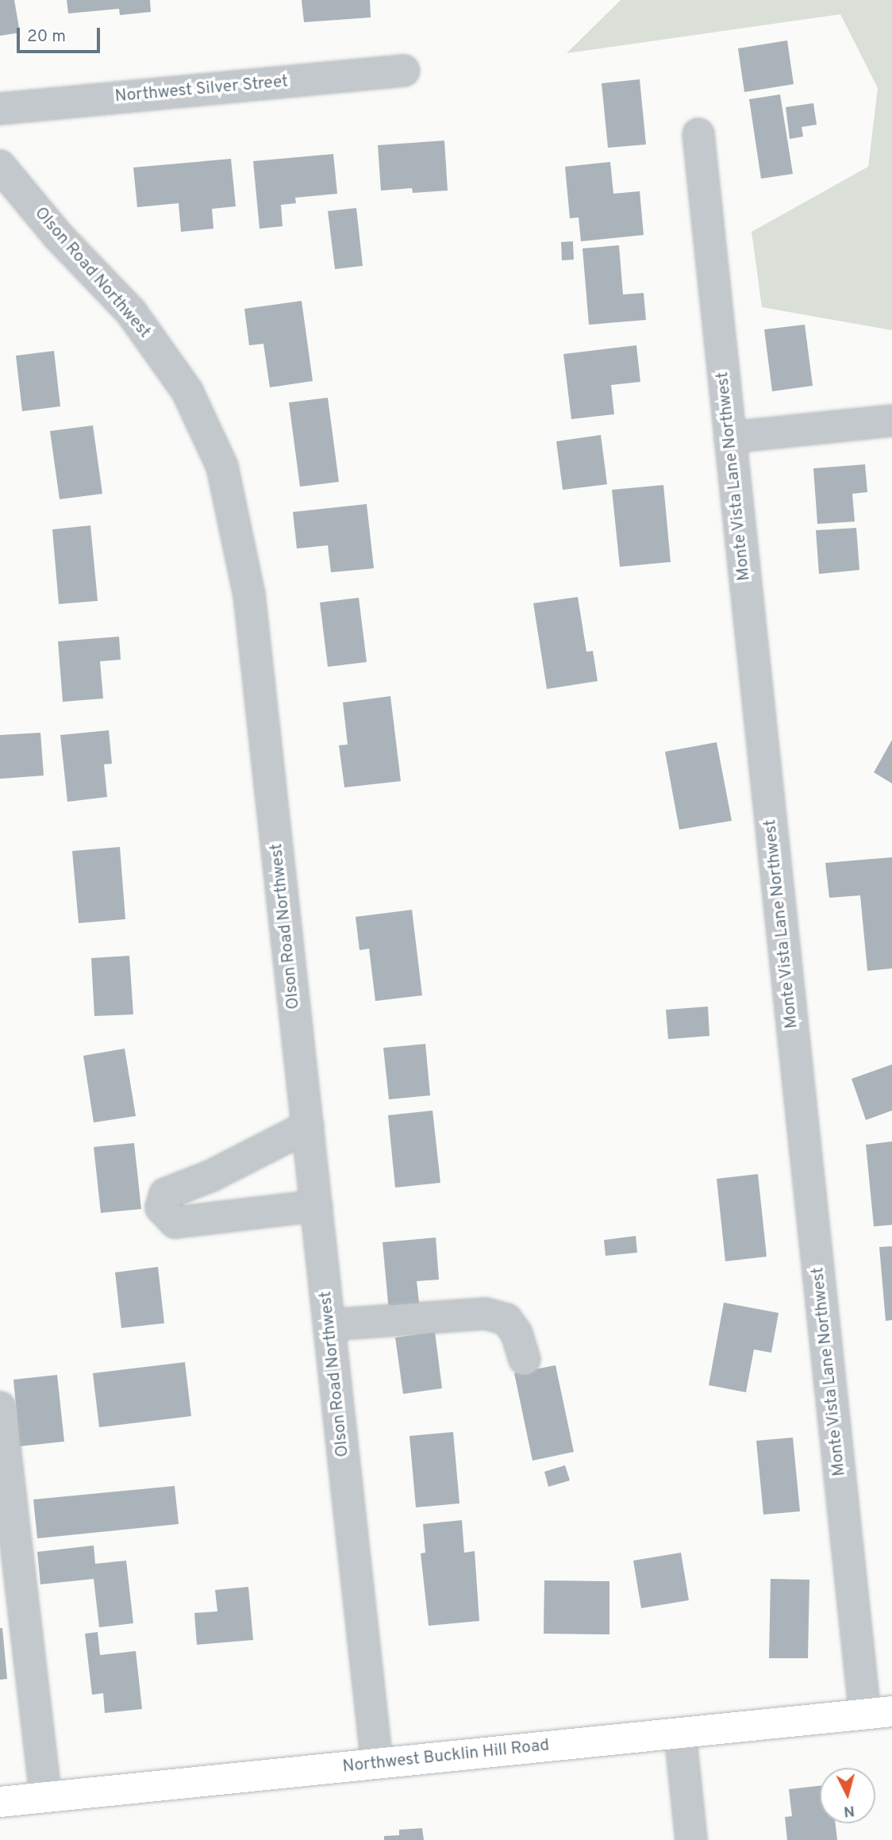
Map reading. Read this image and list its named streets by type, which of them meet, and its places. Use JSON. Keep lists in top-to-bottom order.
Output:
{
  "streets": {
    "main road": ["Northwest Bucklin Hill Road"],
    "street": ["Northwest Silver Street", "Olson Road Northwest", "Monte Vista Lane Northwest"]
  },
  "crossings": [
    ["Olson Road Northwest", "Northwest Bucklin Hill Road"],
    ["Monte Vista Lane Northwest", "Northwest Bucklin Hill Road"]
  ],
  "scale_bar": "20 m",
  "north": "bottom"
}
